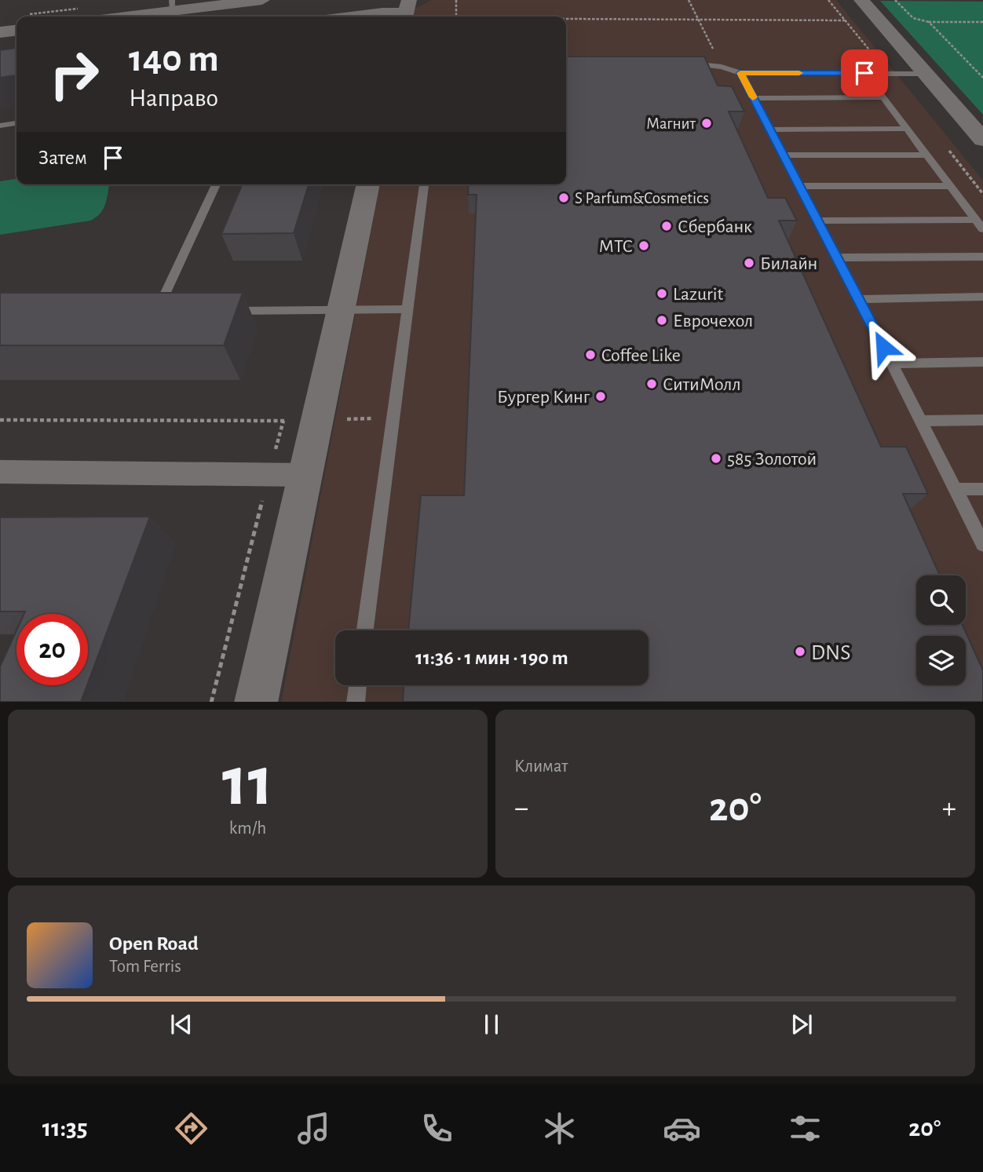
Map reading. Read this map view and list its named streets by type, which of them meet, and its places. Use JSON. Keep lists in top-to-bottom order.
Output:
{
  "places": [
    "Магнит",
    "S Parfum&Cosmetics",
    "Сбербанк",
    "МТС",
    "Билайн",
    "Lazurit",
    "Еврочехол",
    "Coffee Like",
    "СитиМолл",
    "Бургер Кинг",
    "585 Золотой",
    "DNS"
  ],
  "page": {
    "turn": ["140 m", "Направо"],
    "then": "Затем",
    "limit": "20",
    "trip": "11:36 · 1 мин · 190 m",
    "tile": [
      ["11", "km/h"],
      "Климат"
    ],
    "heat": ["−", "20°", "+"],
    "song": ["Open Road", "Tom Ferris"],
    "tabs": ["11:35", "20°"]
  }
}
